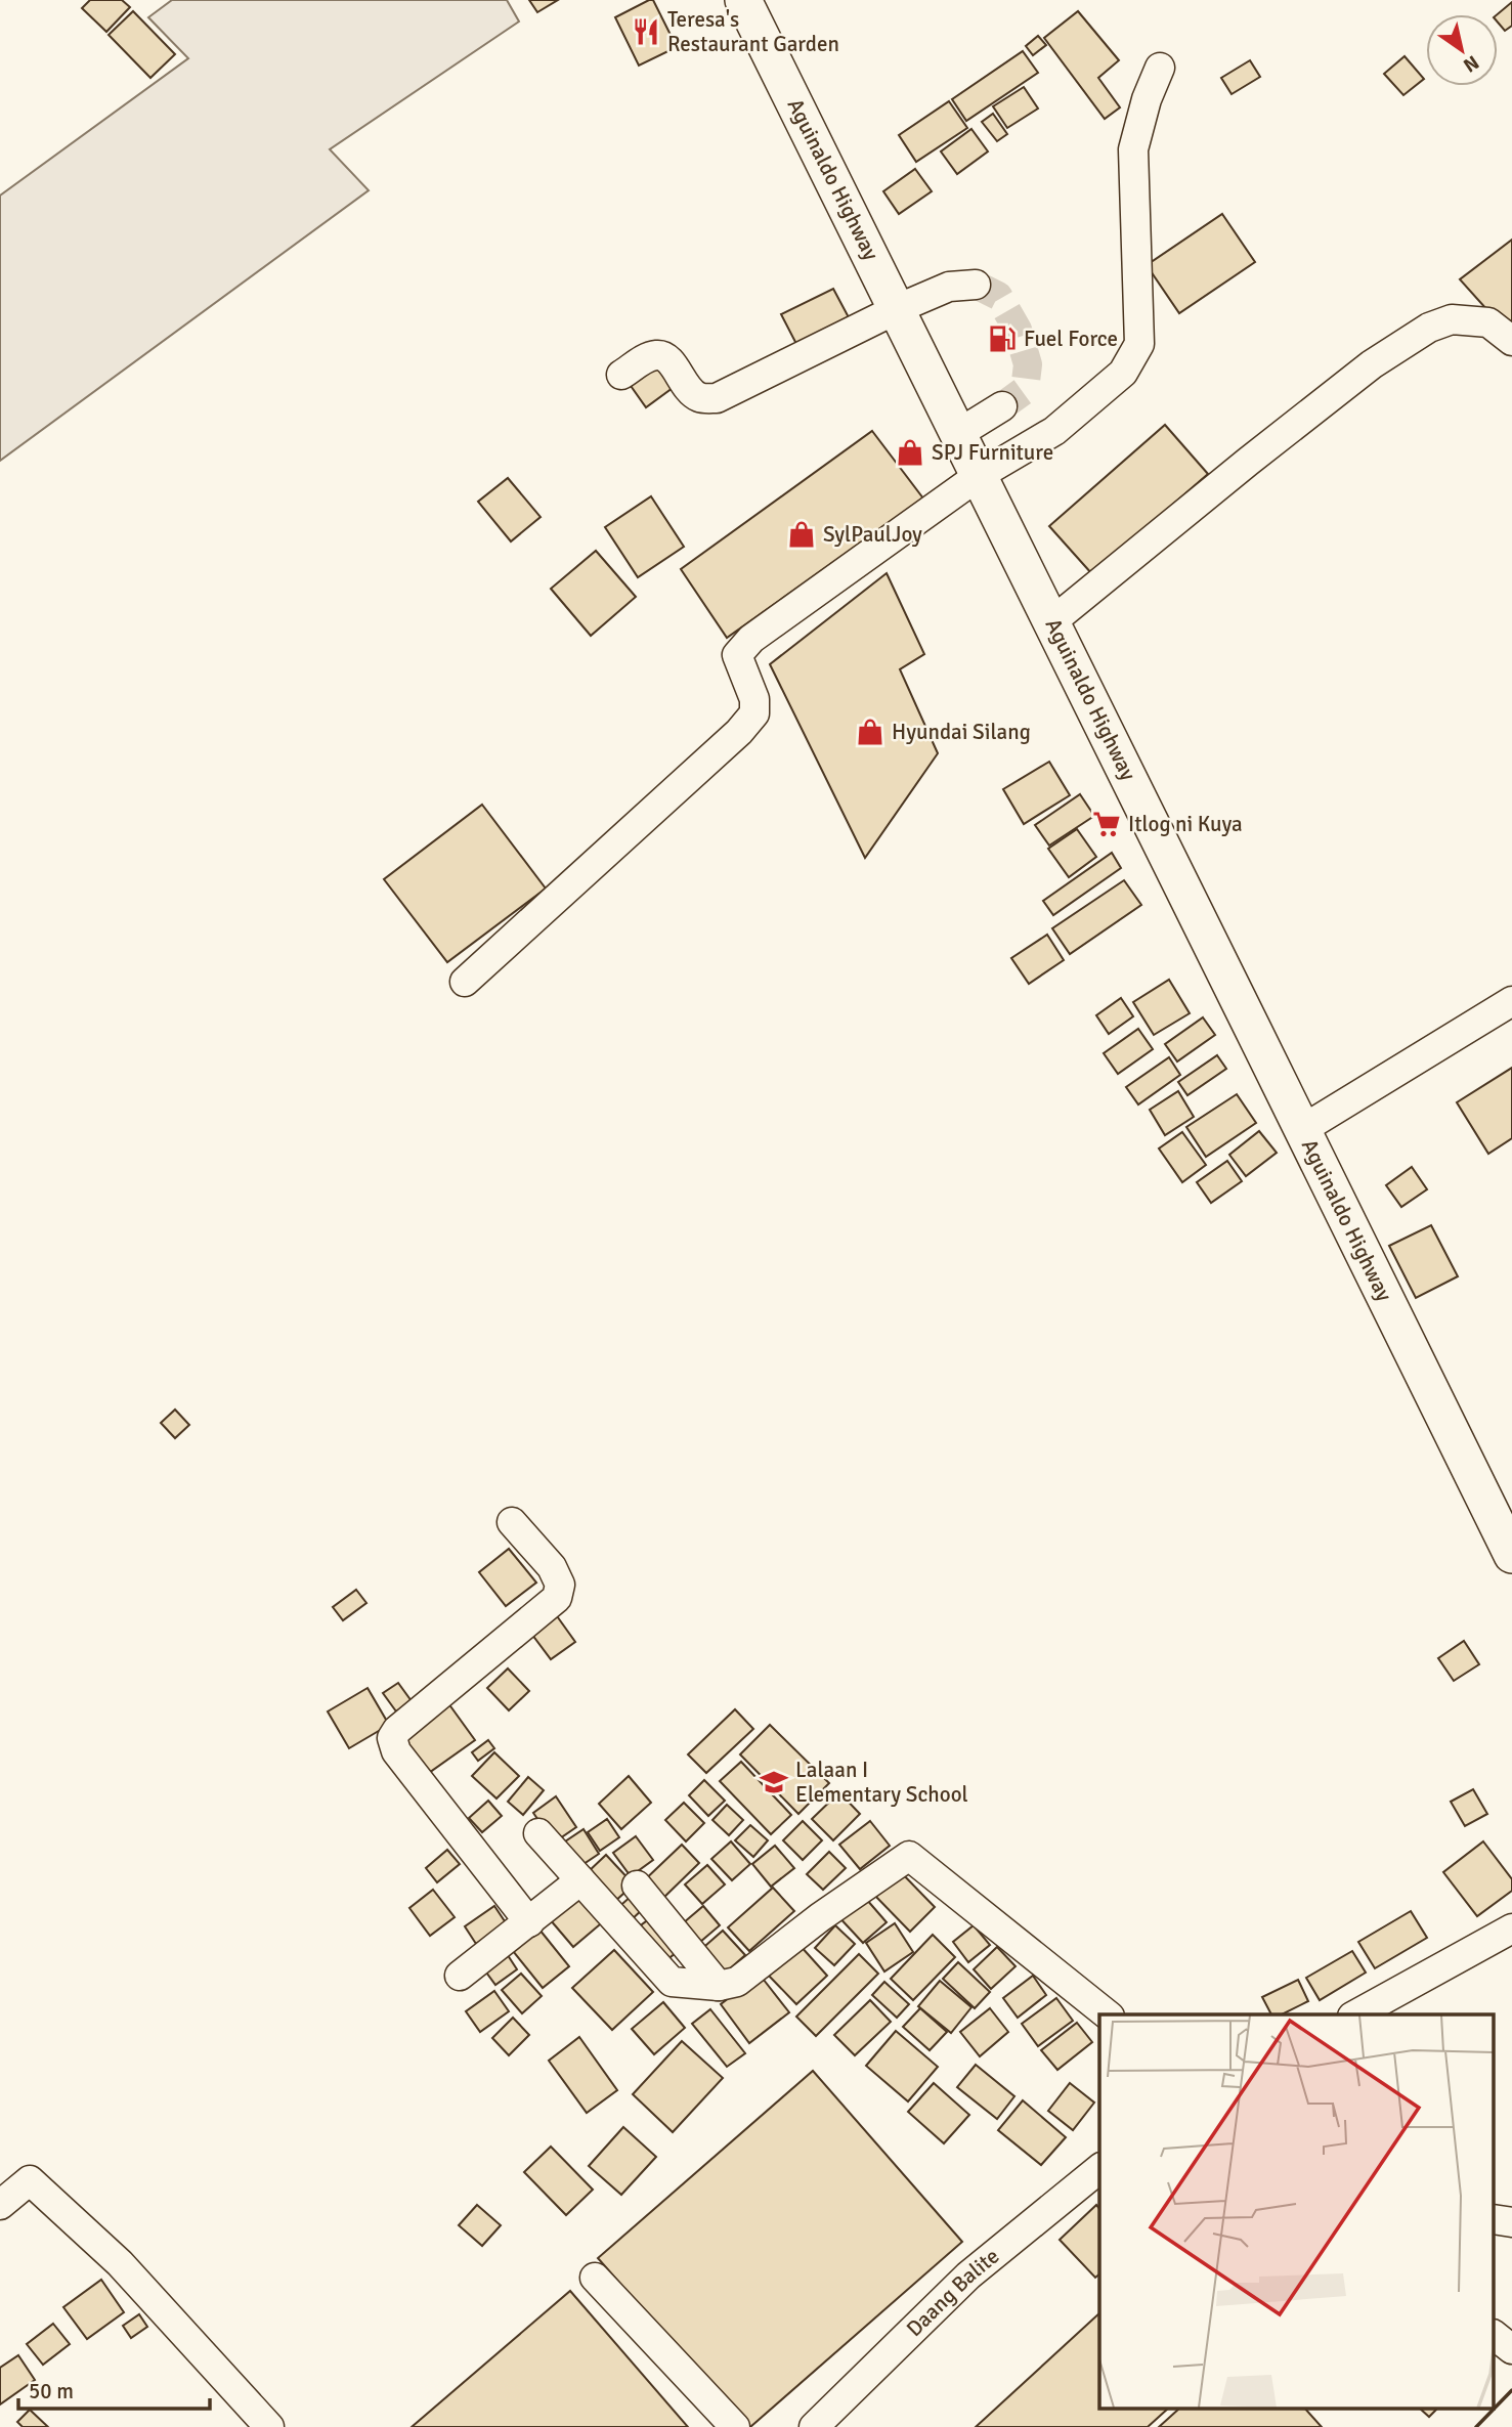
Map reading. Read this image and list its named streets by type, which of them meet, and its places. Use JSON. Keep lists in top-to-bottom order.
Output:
{
  "streets": {
    "main road": ["Aguinaldo Highway"],
    "street": ["Daang Balite"]
  },
  "places": {
    "restaurant": ["Teresa's Restaurant Garden"],
    "fuel station": ["Fuel Force"],
    "shop": ["SPJ Furniture", "SylPaulJoy", "Hyundai Silang"],
    "supermarket": ["Itlog ni Kuya"],
    "school or university": ["Lalaan I Elementary School"]
  },
  "scale_bar": "50 m",
  "north": "bottom right"
}
